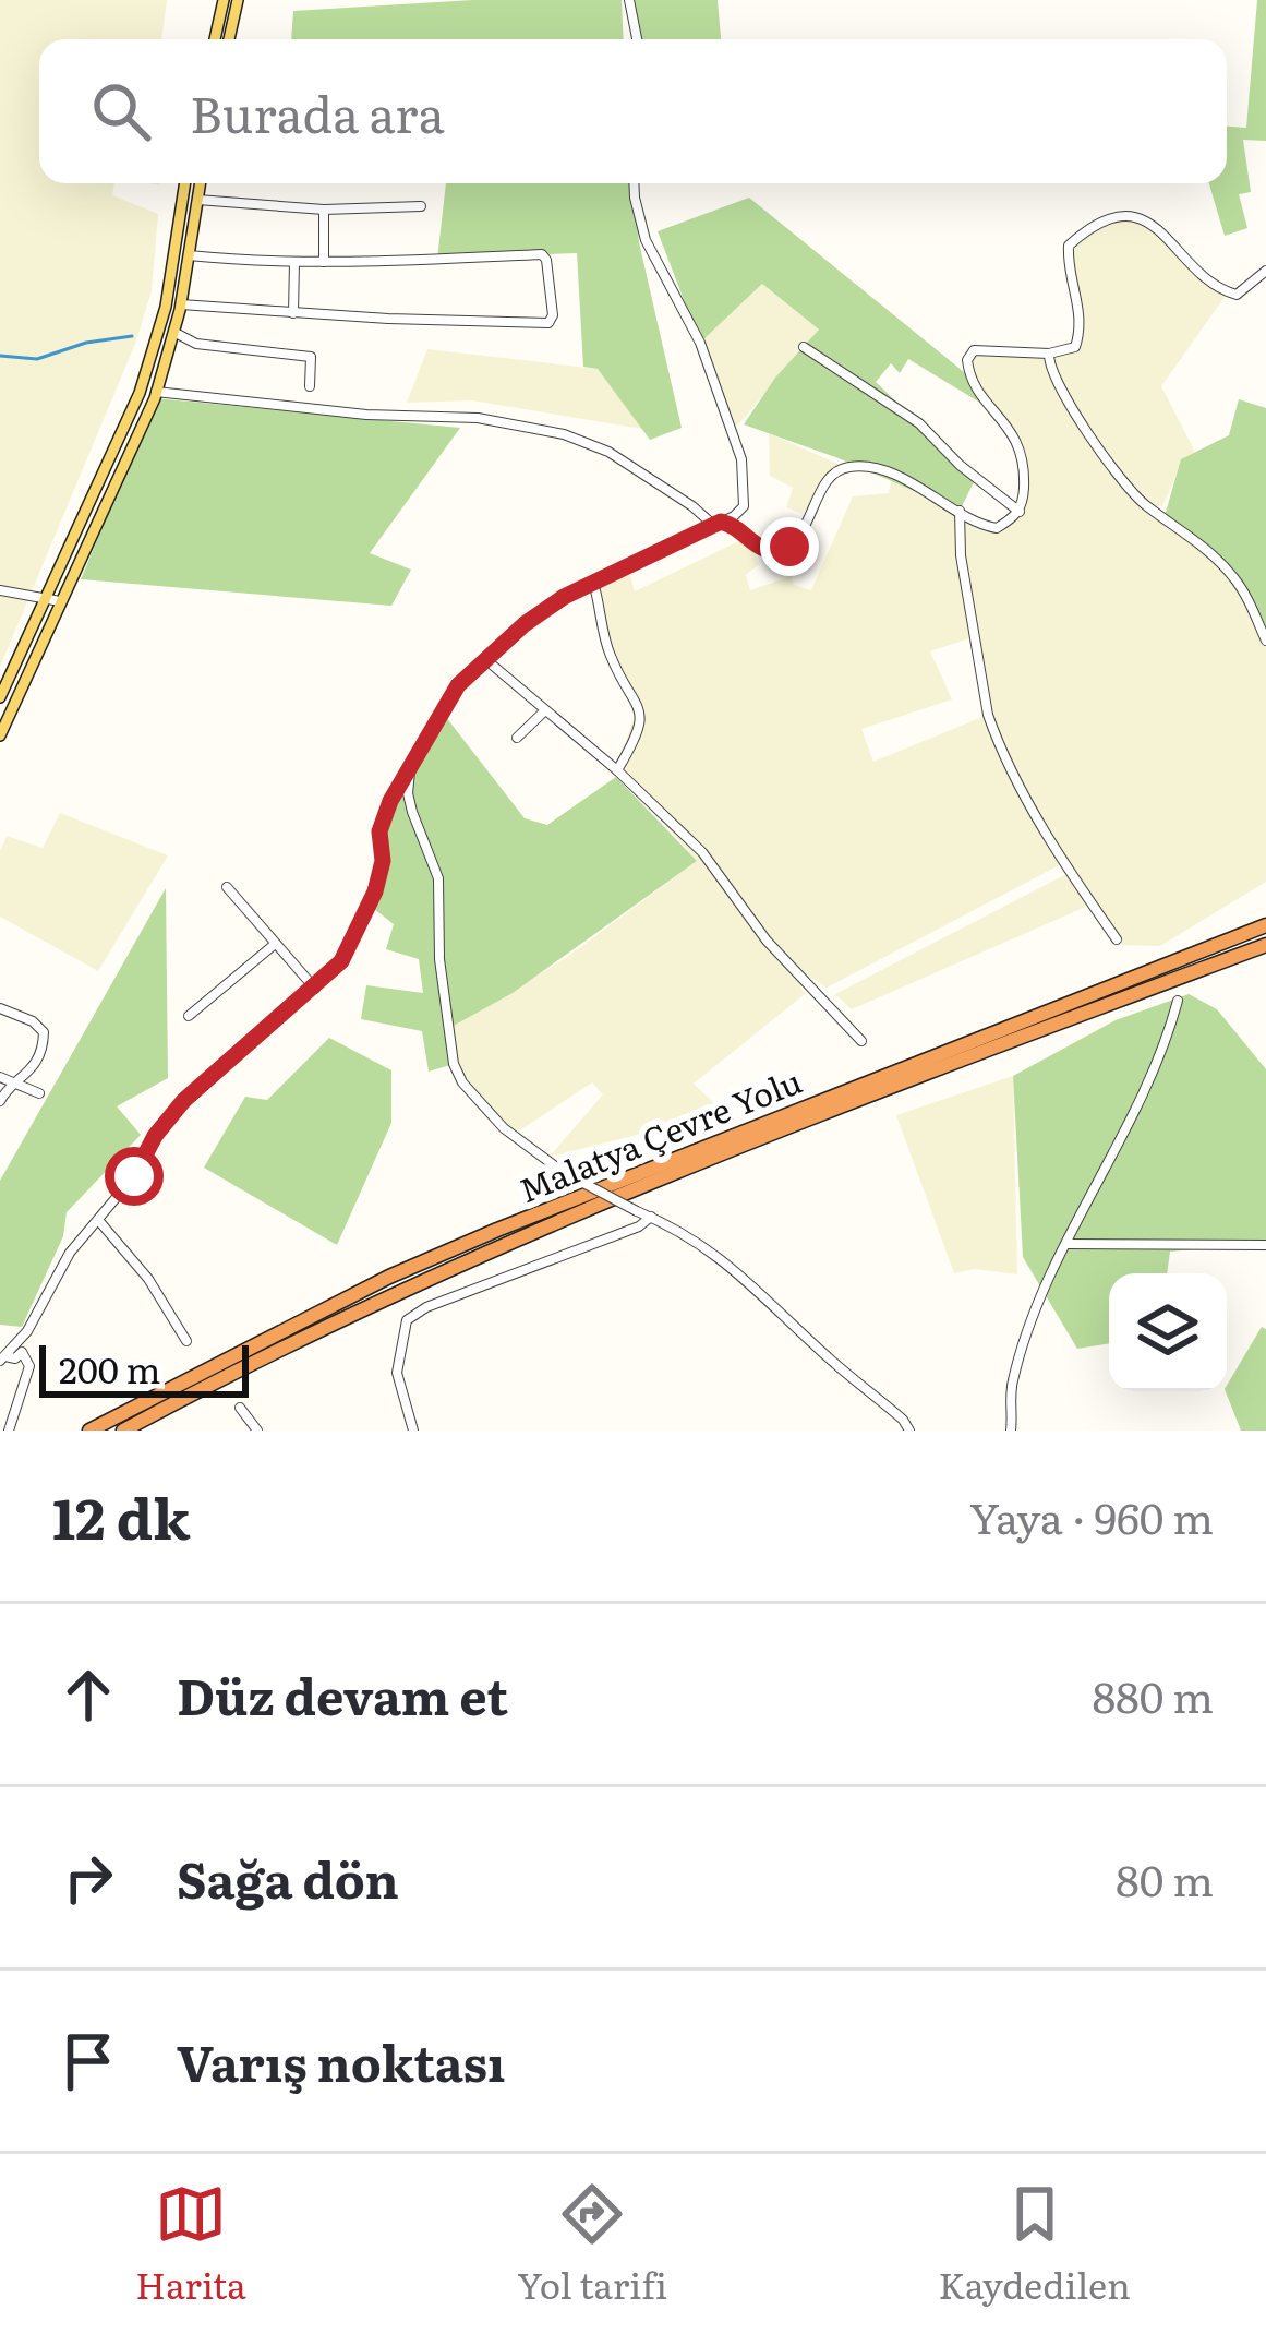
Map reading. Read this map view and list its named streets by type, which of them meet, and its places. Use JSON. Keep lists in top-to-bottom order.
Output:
{
  "streets": {
    "highway": ["Malatya Çevre Yolu"]
  },
  "scale_bar": "200 m",
  "page": {
    "search": "Burada ara",
    "scale": "200 m",
    "heading": ["12 dk", "Yaya · 960 m"],
    "list": [
      ["Düz devam et", "880 m"],
      ["Sağa dön", "80 m"],
      "Varış noktası"
    ],
    "nav": ["Harita", "Yol tarifi", "Kaydedilen"]
  }
}
